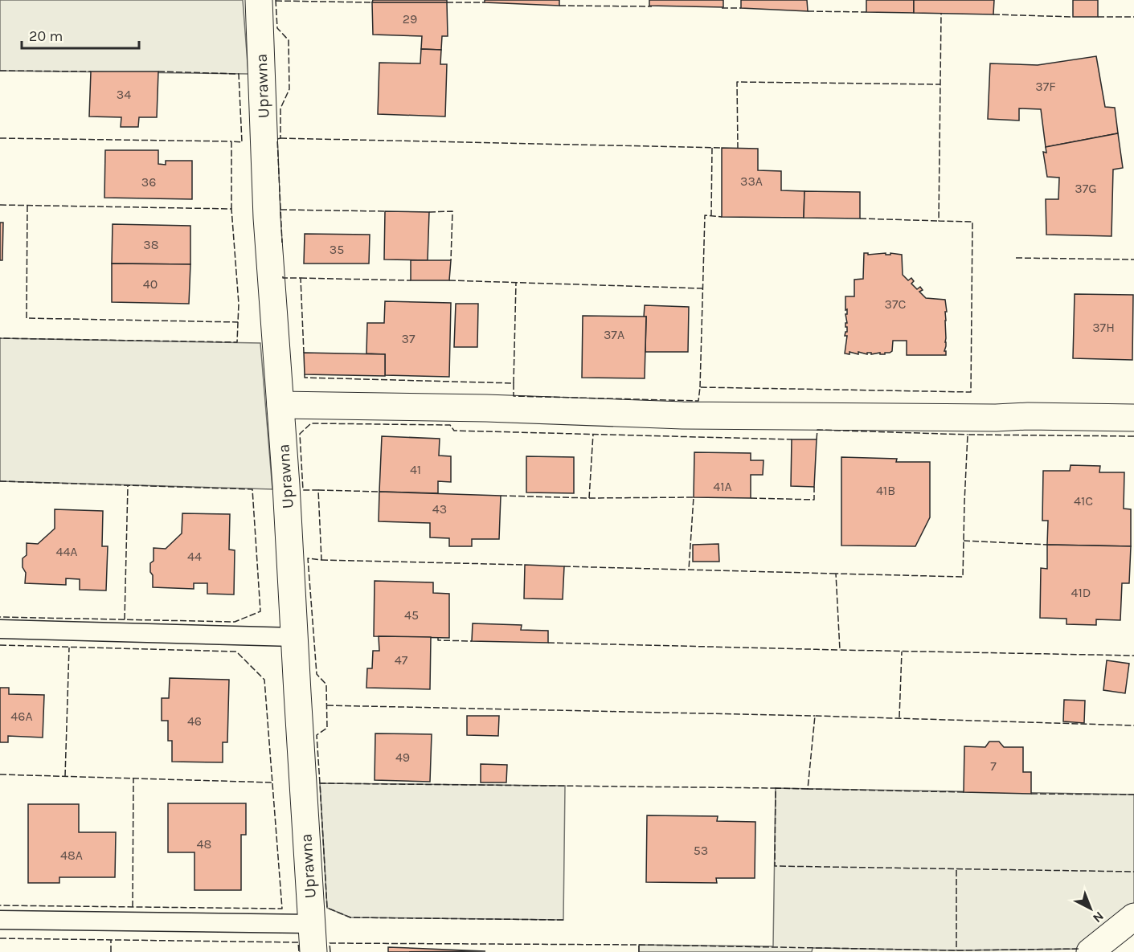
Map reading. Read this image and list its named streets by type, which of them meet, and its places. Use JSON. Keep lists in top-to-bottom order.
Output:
{
  "streets": {
    "street": ["Uprawna"]
  },
  "house_numbers": [
    "29",
    "37F",
    "34",
    "33A",
    "36",
    "37G",
    "38",
    "35",
    "40",
    "37C",
    "37H",
    "37A",
    "37",
    "41",
    "41A",
    "41B",
    "41C",
    "43",
    "44A",
    "44",
    "41D",
    "45",
    "47",
    "46A",
    "46",
    "49",
    "7",
    "48",
    "53",
    "48A"
  ],
  "scale_bar": "20 m",
  "north": "bottom right"
}
